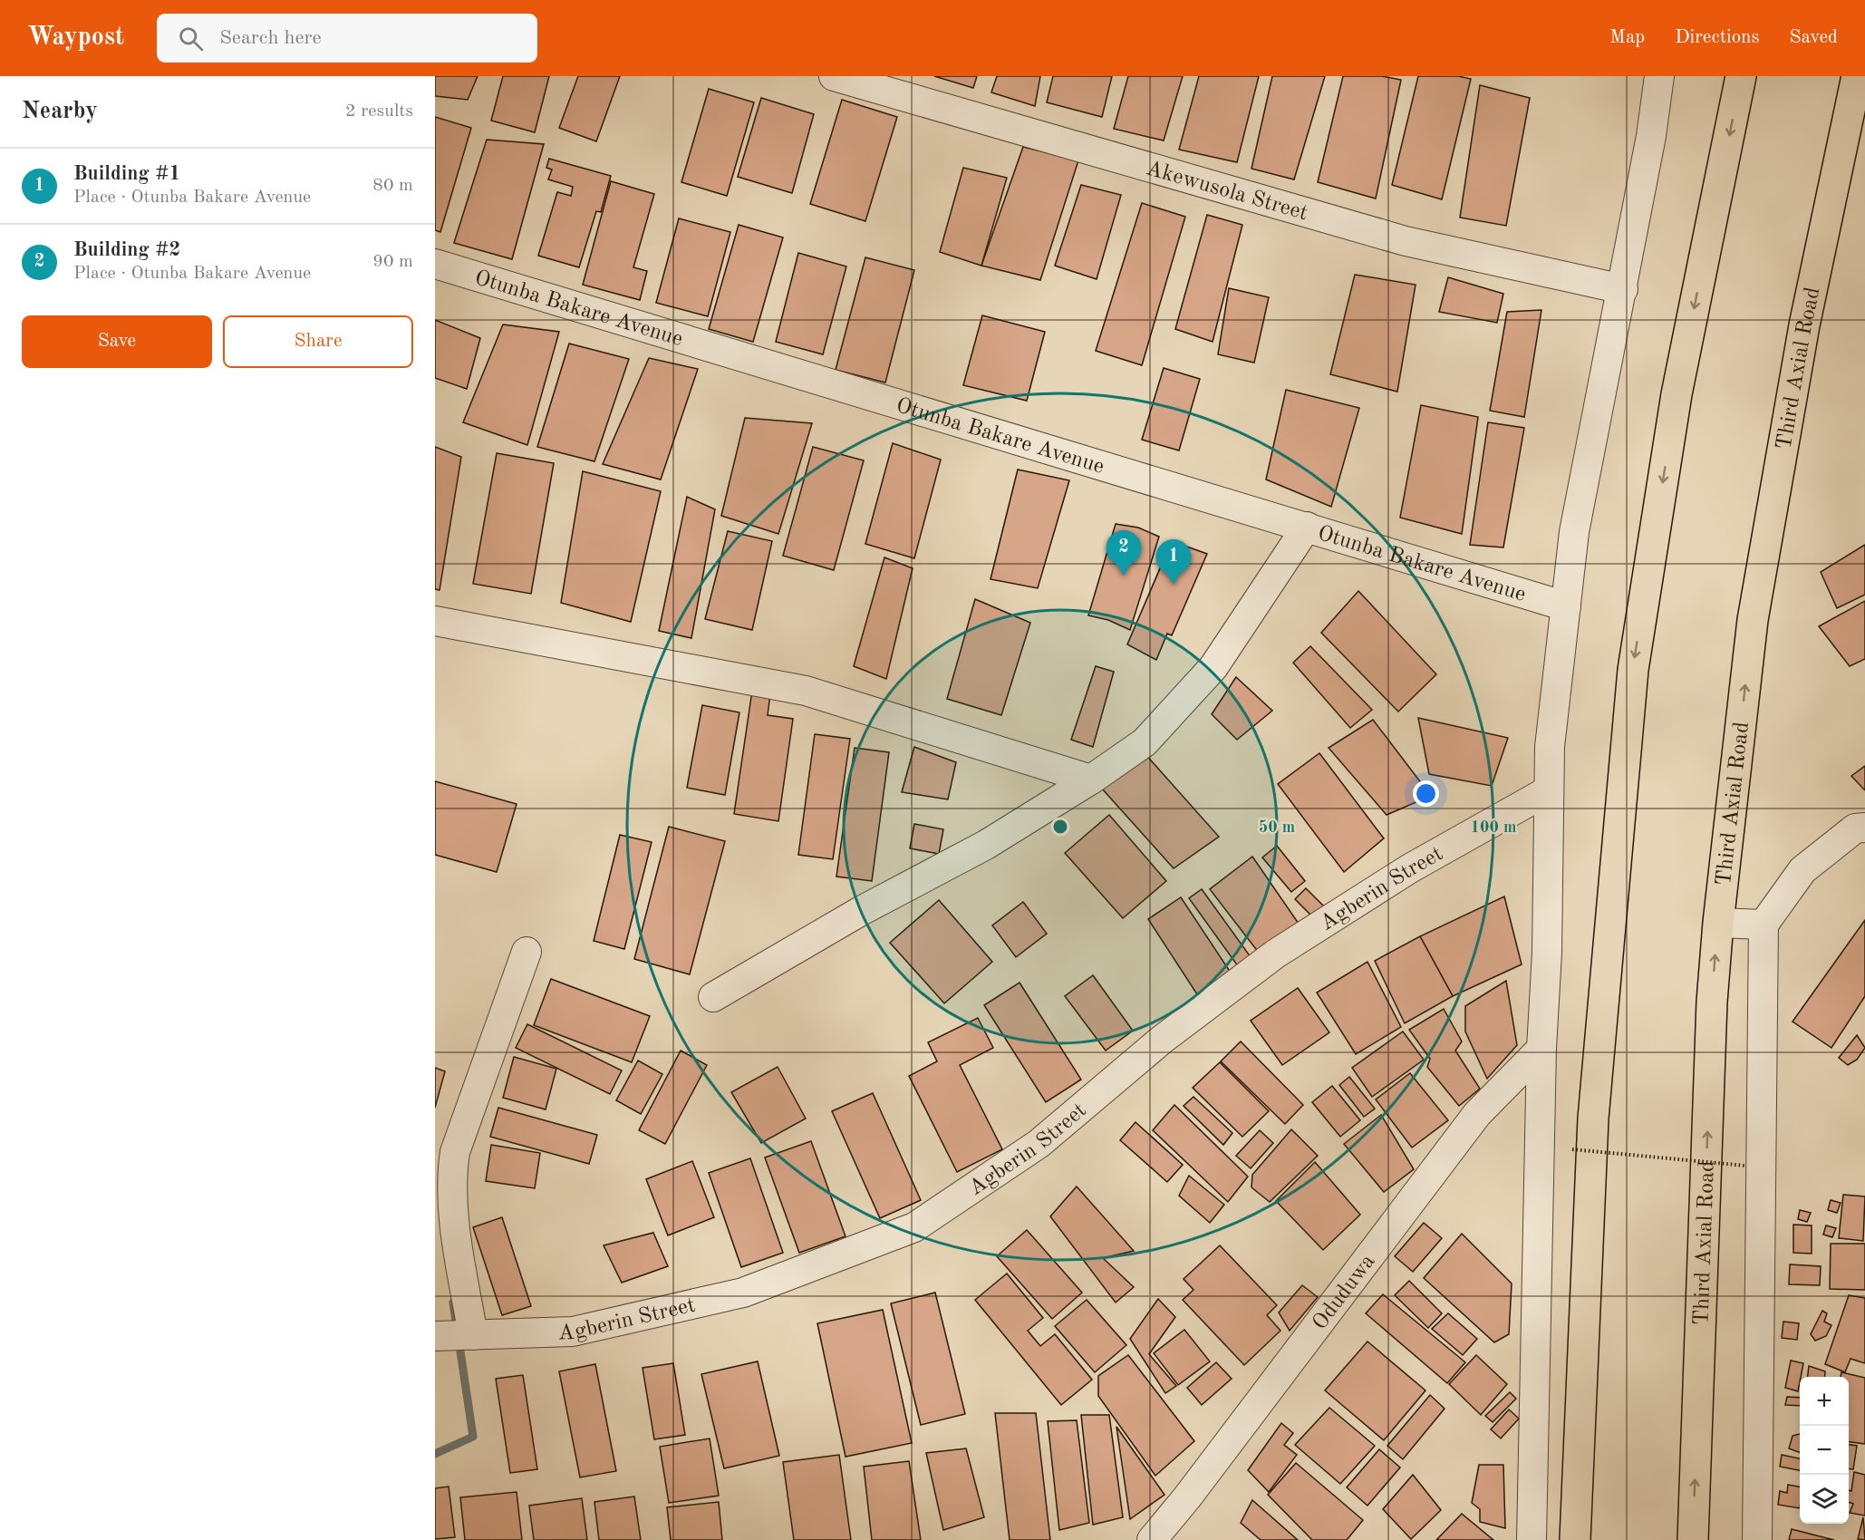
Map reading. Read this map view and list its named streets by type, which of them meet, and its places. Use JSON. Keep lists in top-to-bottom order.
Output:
{
  "streets": {
    "highway": ["Third Axial Road"],
    "street": [
      "Akewusola Street",
      "Otunba Bakare Avenue",
      "Agberin Street",
      "Oduduwa"
    ]
  },
  "page": {
    "header": "Waypost",
    "search": "Search here",
    "nav": ["Map", "Directions", "Saved"],
    "heading": ["Nearby", "2 results"],
    "list": [
      {
        "mark": "1",
        "name": "Building #1",
        "note": "Place · Otunba Bakare Avenue",
        "value": "80 m"
      },
      {
        "mark": "2",
        "name": "Building #2",
        "note": "Place · Otunba Bakare Avenue",
        "value": "90 m"
      }
    ],
    "buttons": ["Save", "Share"],
    "pins": ["2", "1"],
    "map_buttons": ["+", "−"]
  },
  "rings": ["50 m", "100 m"]
}
